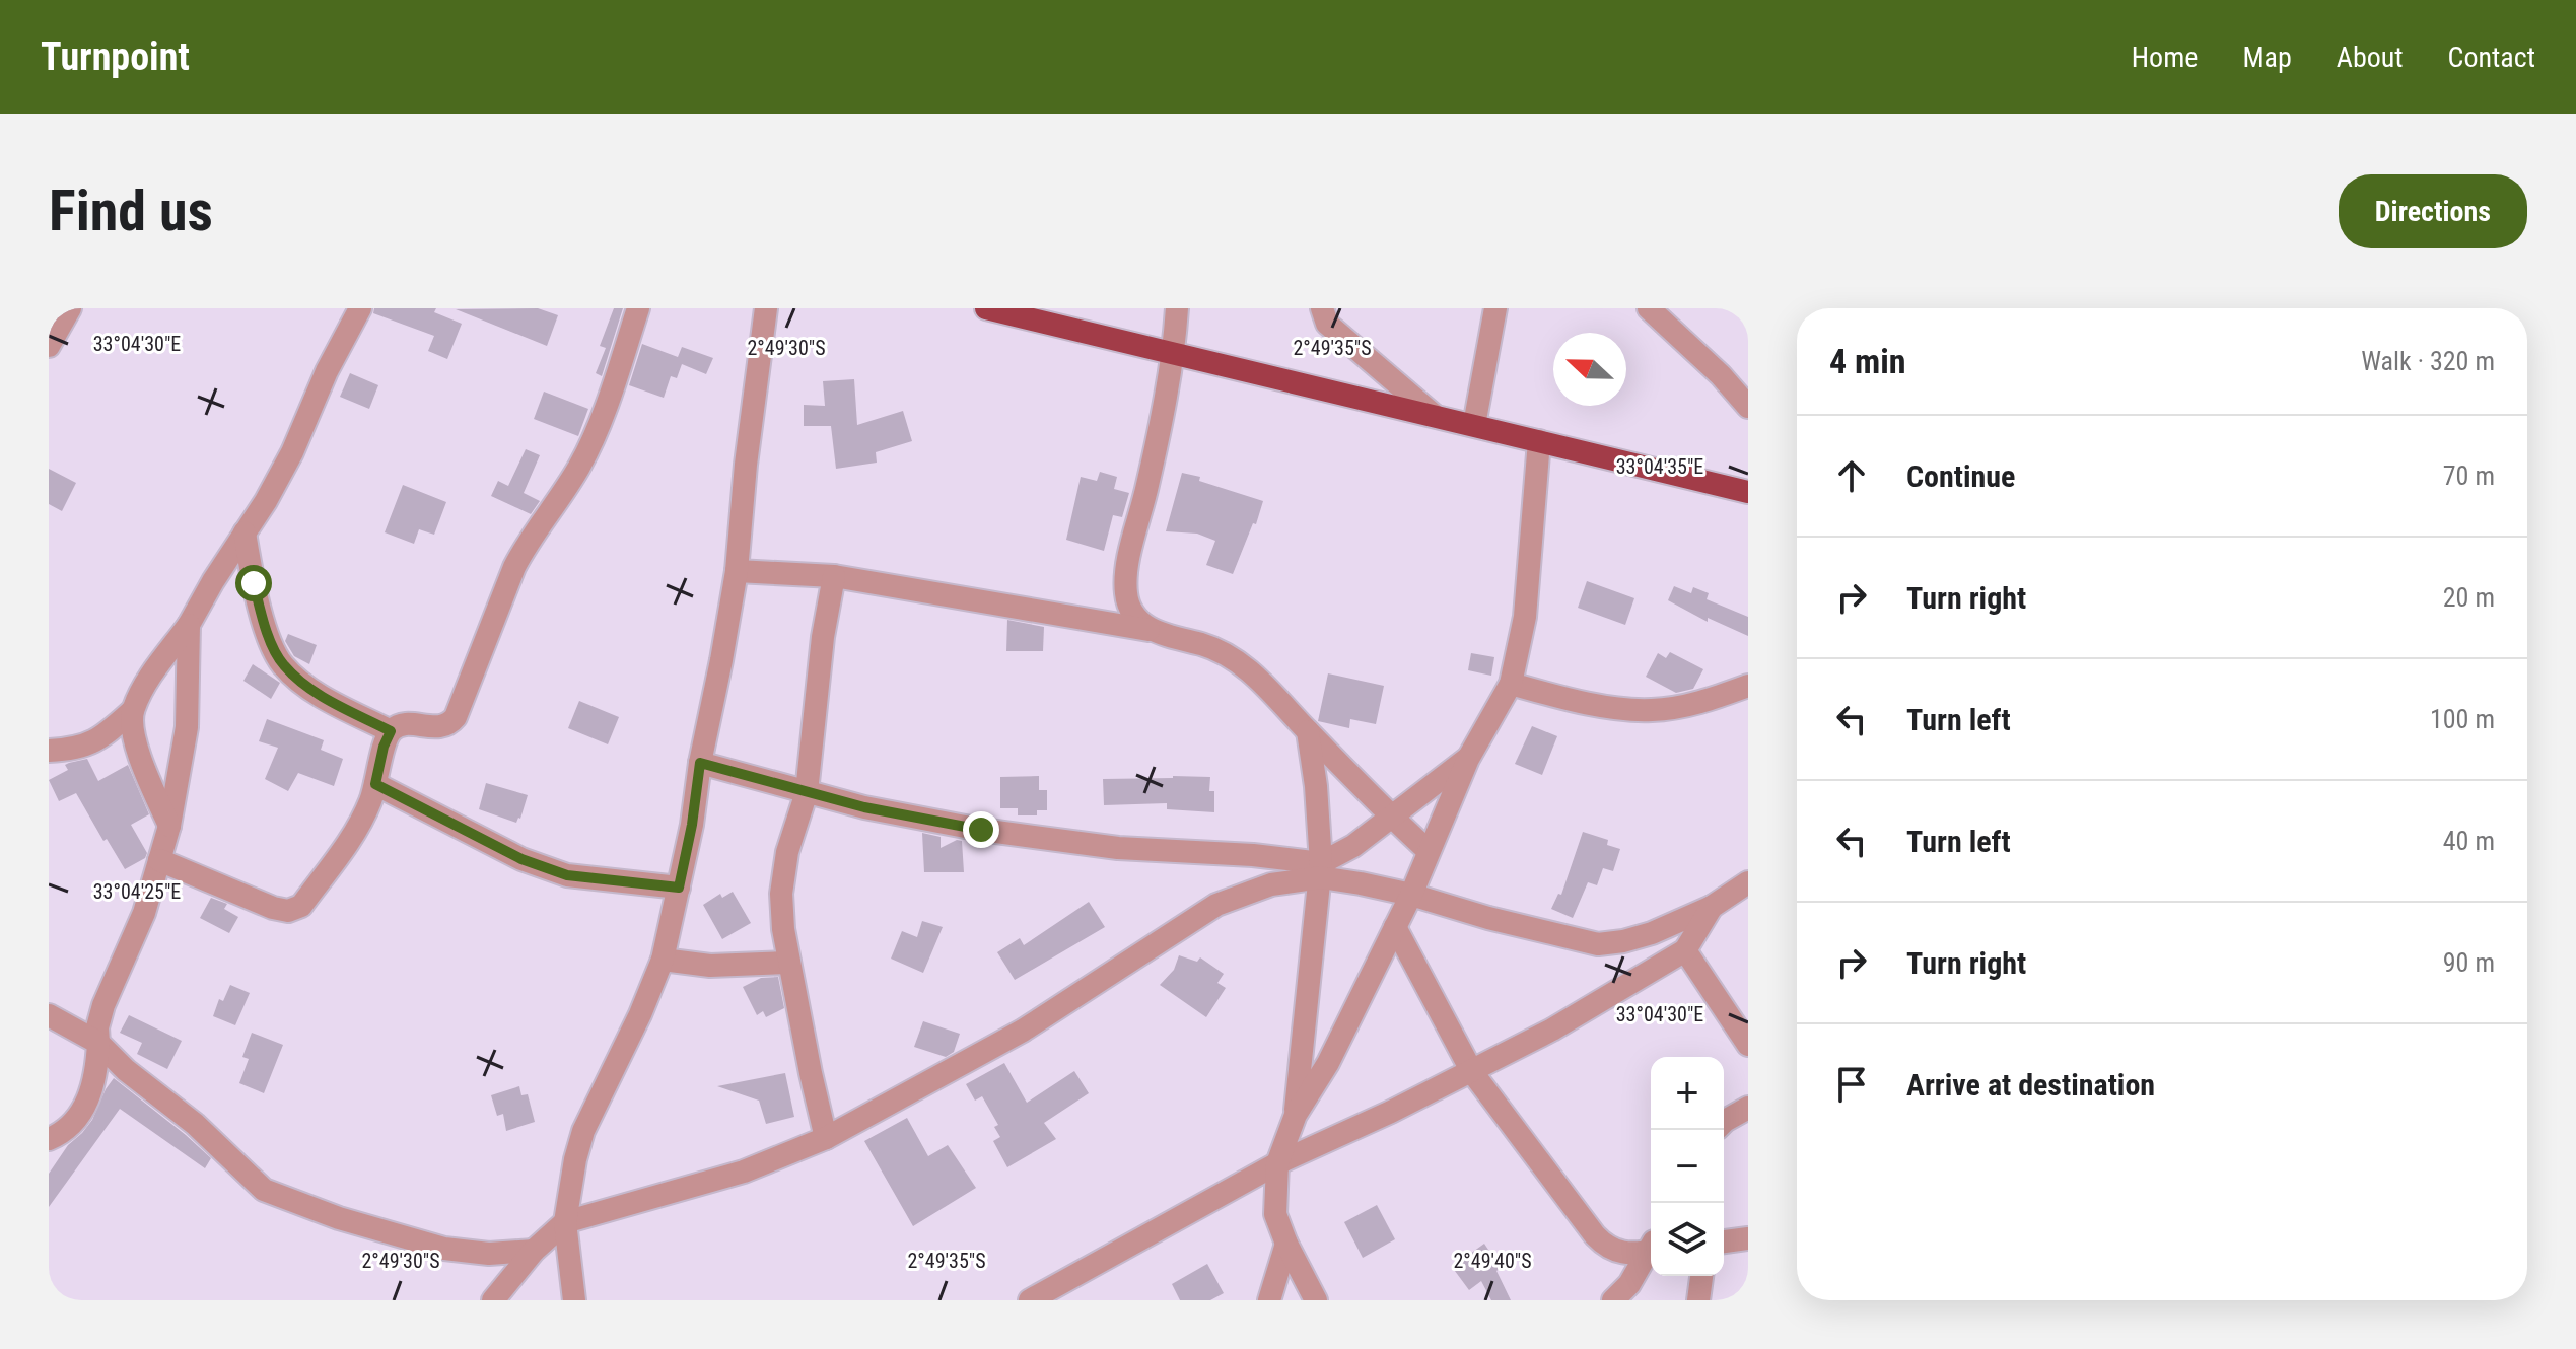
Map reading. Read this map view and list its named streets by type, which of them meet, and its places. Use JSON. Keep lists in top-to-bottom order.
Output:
{
  "north": "left",
  "page": {
    "header": "Turnpoint",
    "nav": [
      "Home",
      "Map",
      "About",
      "Contact"
    ],
    "buttons": "Directions",
    "title": "Find us",
    "heading": ["4 min", "Walk · 320 m"],
    "list": [
      ["Continue", "70 m"],
      ["Turn right", "20 m"],
      ["Turn left", "100 m"],
      ["Turn left", "40 m"],
      ["Turn right", "90 m"],
      "Arrive at destination"
    ],
    "map_buttons": ["+", "−"]
  },
  "coordinates": [
    "33°04'30\"E",
    "2°49'30\"S",
    "2°49'35\"S",
    "33°04'35\"E",
    "33°04'25\"E",
    "2°49'40\"S"
  ]
}
